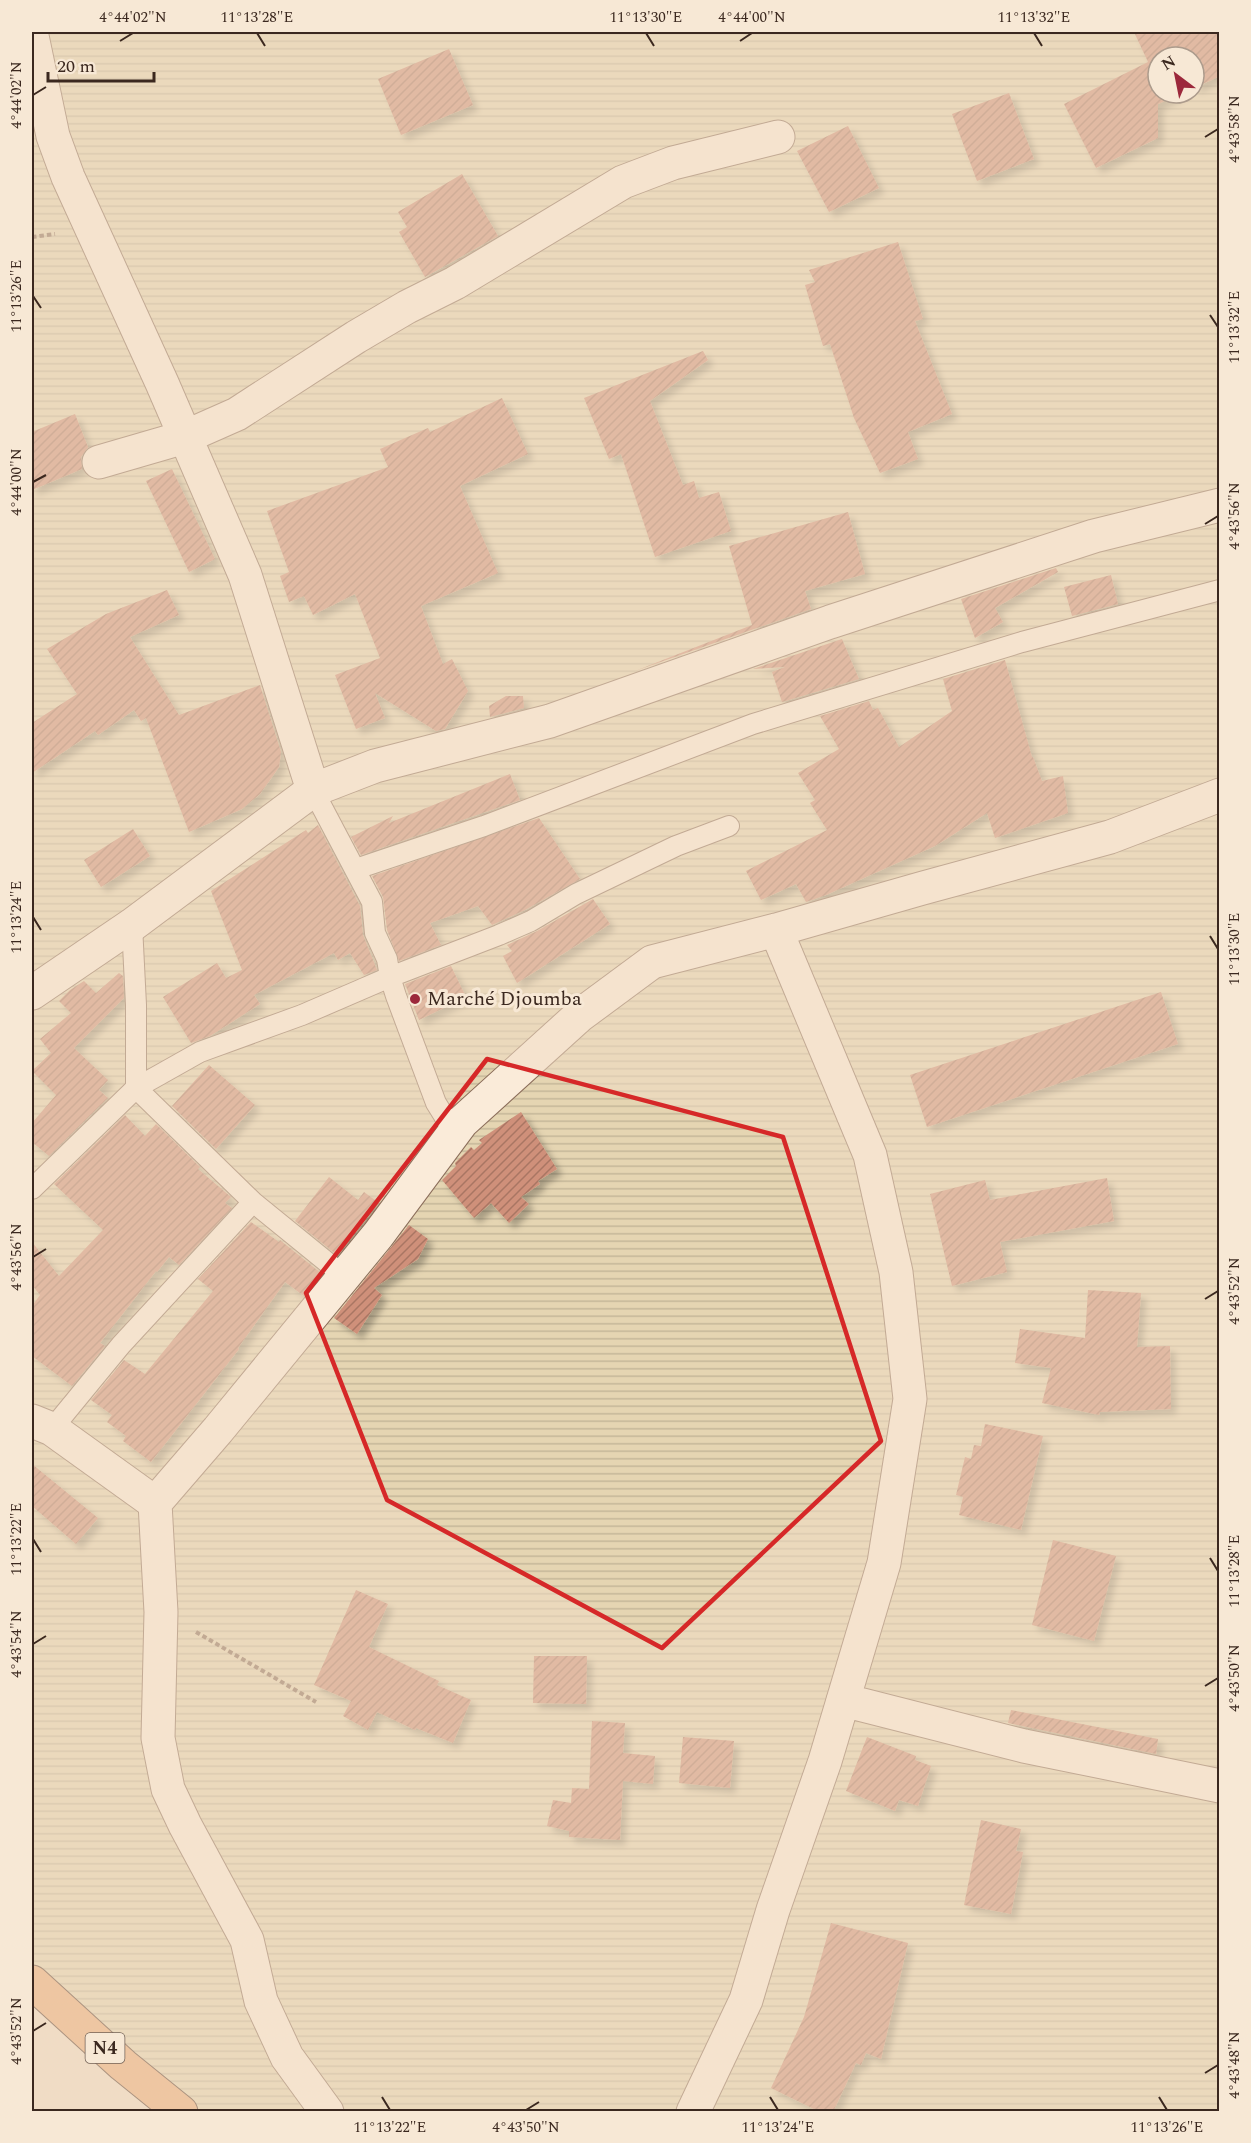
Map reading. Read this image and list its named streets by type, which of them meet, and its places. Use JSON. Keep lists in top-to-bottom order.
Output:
{
  "streets": {
    "highway": ["N4"]
  },
  "places": ["Marché Djoumba"],
  "scale_bar": "20 m",
  "north": "top left",
  "coordinates": [
    "4°44'02\"N",
    "11°13'28\"E",
    "11°13'30\"E",
    "4°44'00\"N",
    "11°13'32\"E",
    "4°43'58\"N",
    "11°13'26\"E",
    "4°43'56\"N",
    "11°13'24\"E",
    "4°43'52\"N",
    "11°13'22\"E",
    "4°43'54\"N",
    "4°43'50\"N",
    "4°43'48\"N"
  ]
}
